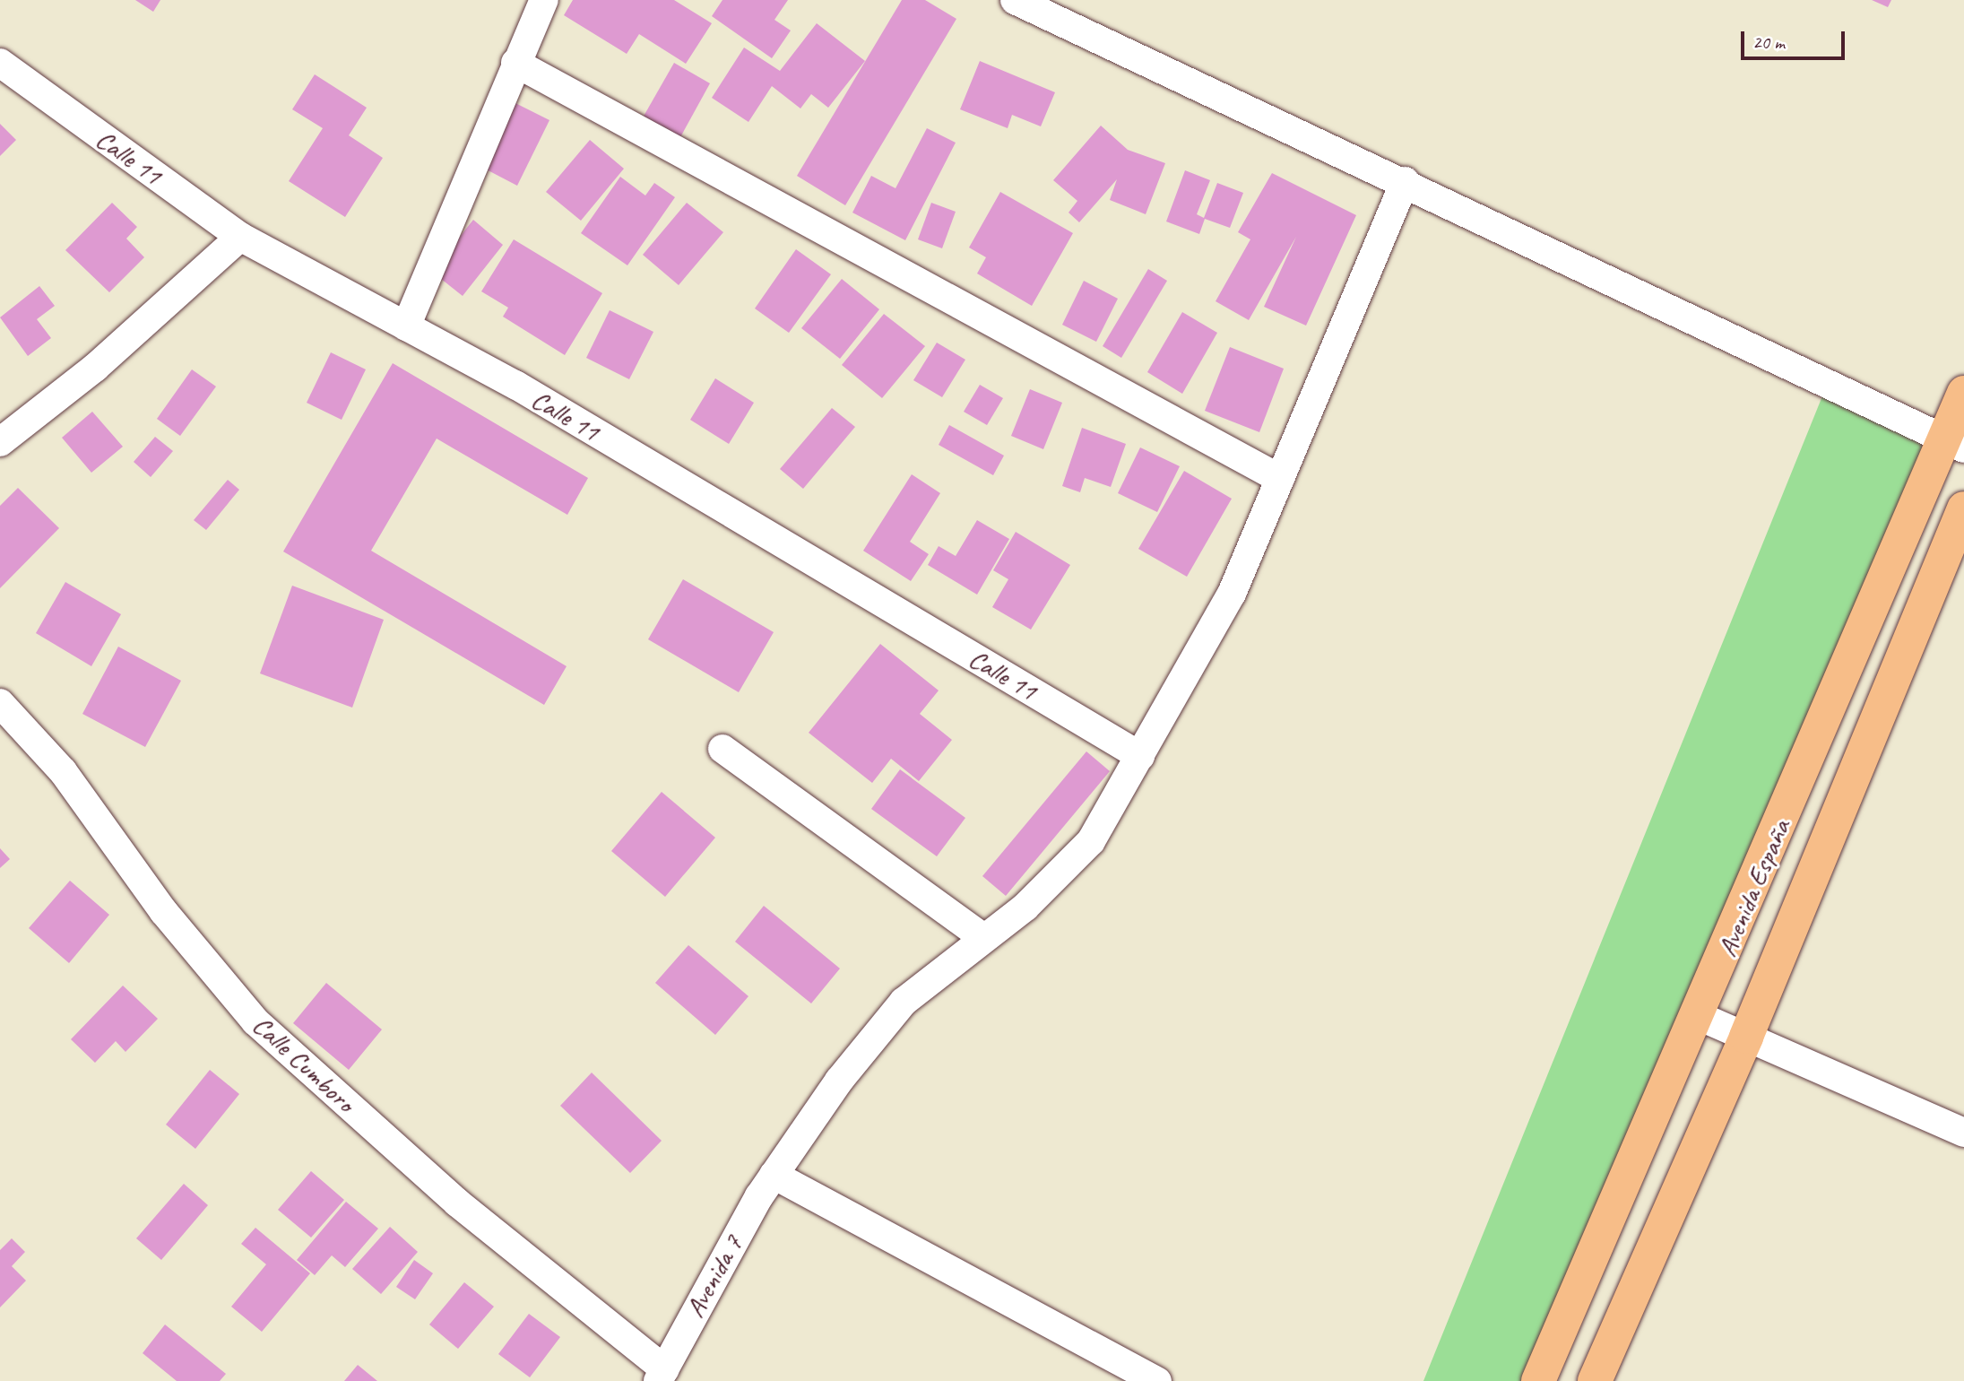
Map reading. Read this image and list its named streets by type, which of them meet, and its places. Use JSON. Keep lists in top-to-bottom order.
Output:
{
  "streets": {
    "highway": ["Avenida España"],
    "street": ["Calle 11", "Calle Cumboro", "Avenida 7"]
  },
  "crossings": [
    ["Calle 11", "Avenida 7"],
    ["Calle Cumboro", "Avenida 7"]
  ],
  "scale_bar": "20 m"
}
